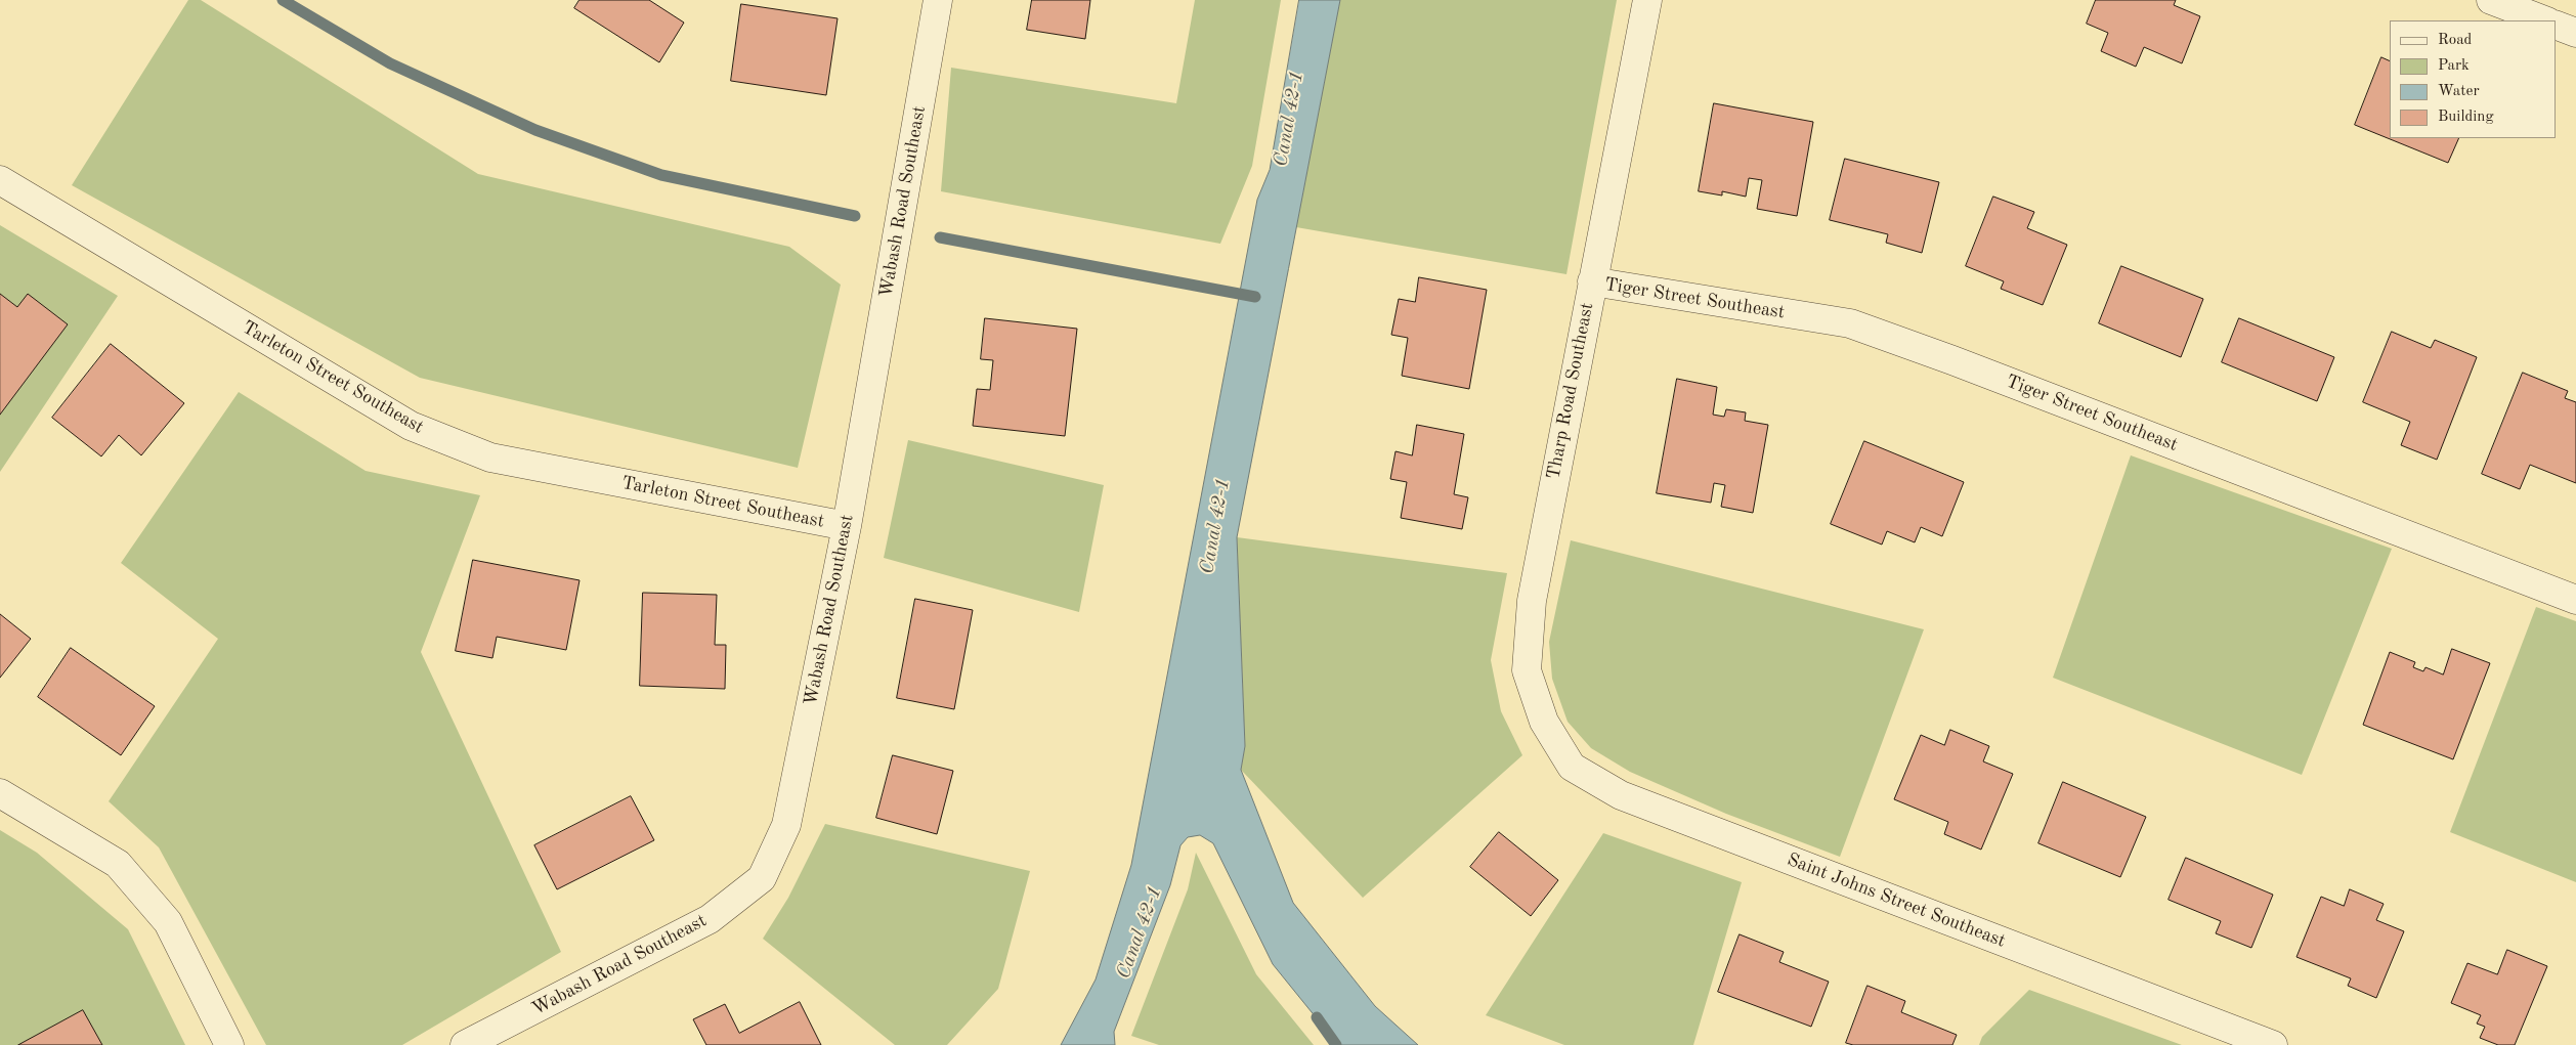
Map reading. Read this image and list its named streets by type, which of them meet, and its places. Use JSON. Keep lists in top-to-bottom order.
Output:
{
  "streets": {
    "street": [
      "Wabash Road Southeast",
      "Tiger Street Southeast",
      "Tarleton Street Southeast",
      "Tharp Road Southeast",
      "Saint Johns Street Southeast"
    ]
  },
  "crossings": [
    ["Wabash Road Southeast", "Tarleton Street Southeast"],
    ["Tiger Street Southeast", "Tharp Road Southeast"],
    ["Tharp Road Southeast", "Saint Johns Street Southeast"]
  ],
  "water": ["Canal 42-1"],
  "legend": [
    "Road",
    "Park",
    "Water",
    "Building"
  ]
}
